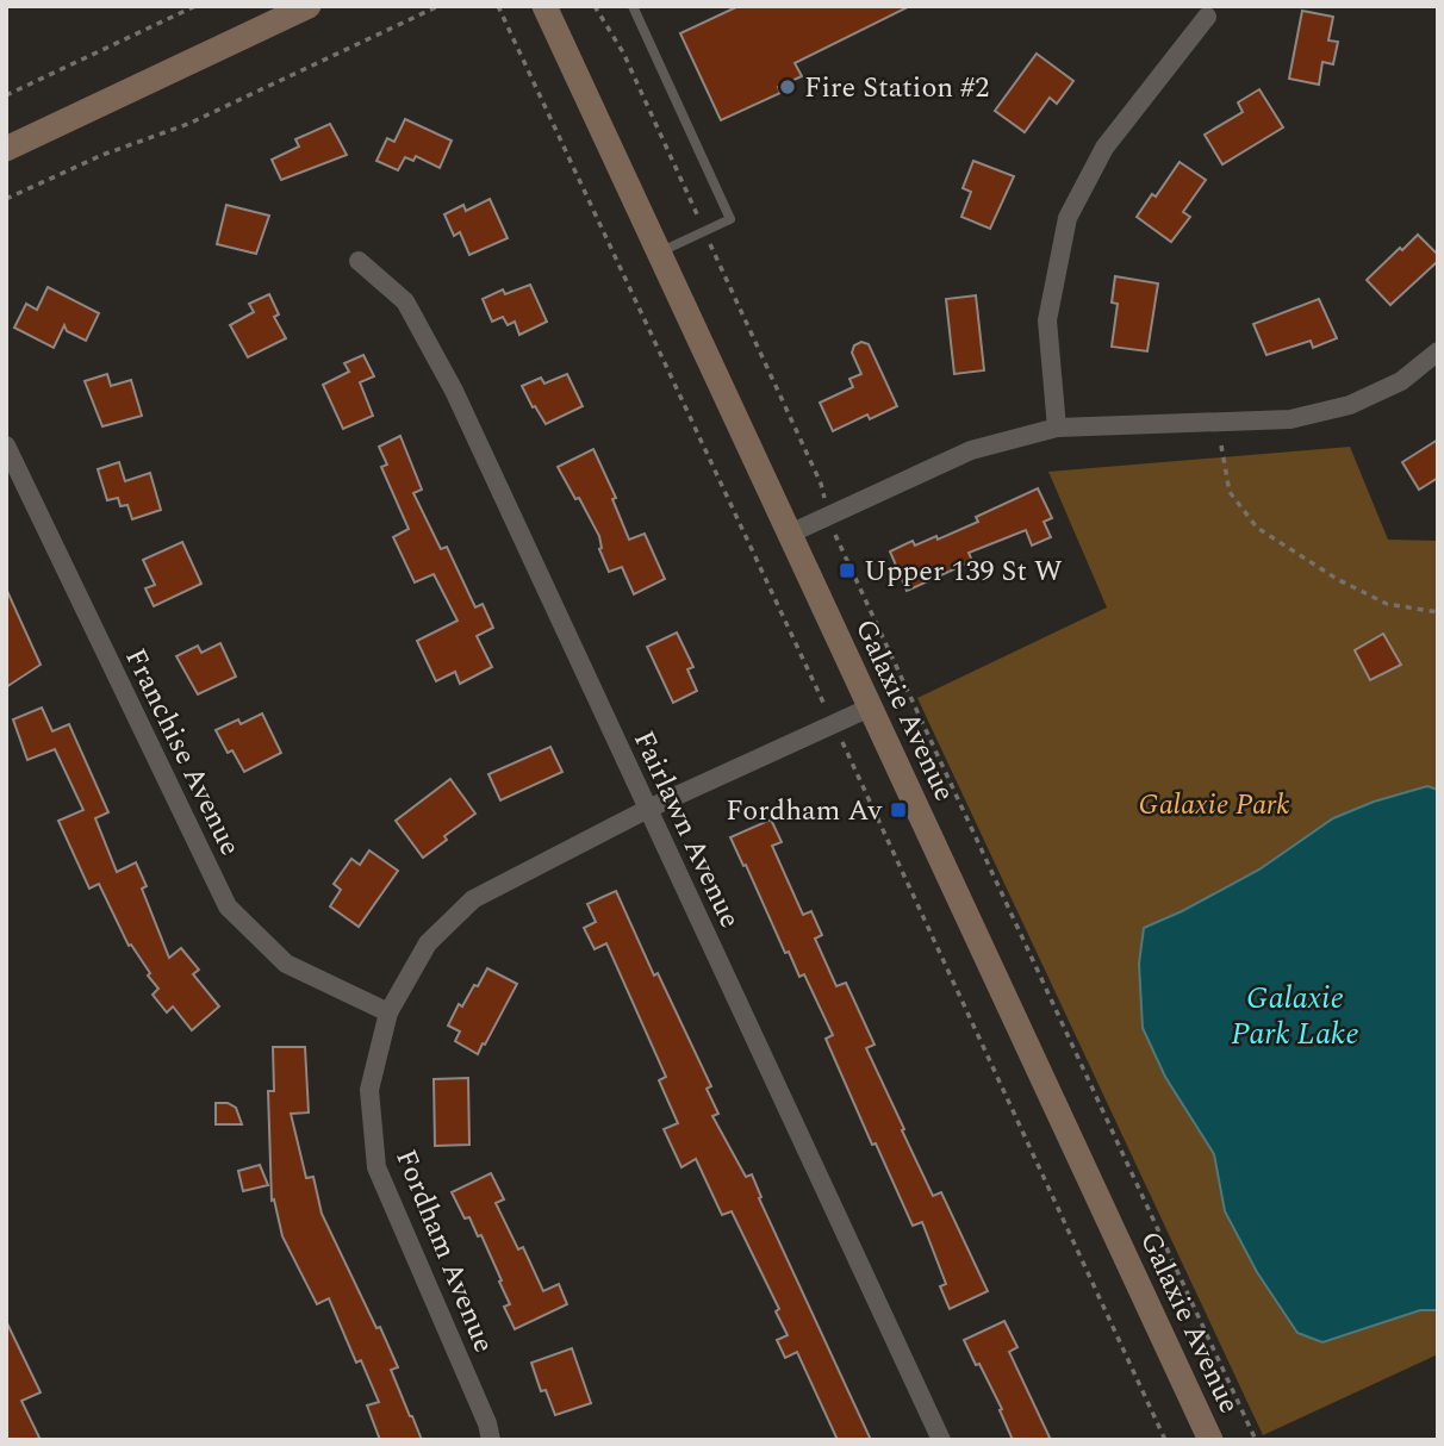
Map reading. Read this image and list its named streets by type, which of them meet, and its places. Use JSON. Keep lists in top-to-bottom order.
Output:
{
  "streets": {
    "street": [
      "Galaxie Avenue",
      "Franchise Avenue",
      "Fairlawn Avenue",
      "Fordham Avenue"
    ]
  },
  "crossings": [
    ["Galaxie Avenue", "Fordham Avenue"],
    ["Franchise Avenue", "Fordham Avenue"],
    ["Fairlawn Avenue", "Fordham Avenue"]
  ],
  "water": ["Galaxie Park Lake"],
  "parks": ["Galaxie Park"],
  "places": {
    "other": ["Fire Station #2"],
    "transit": ["Upper 139 St W", "Fordham Av"]
  }
}
